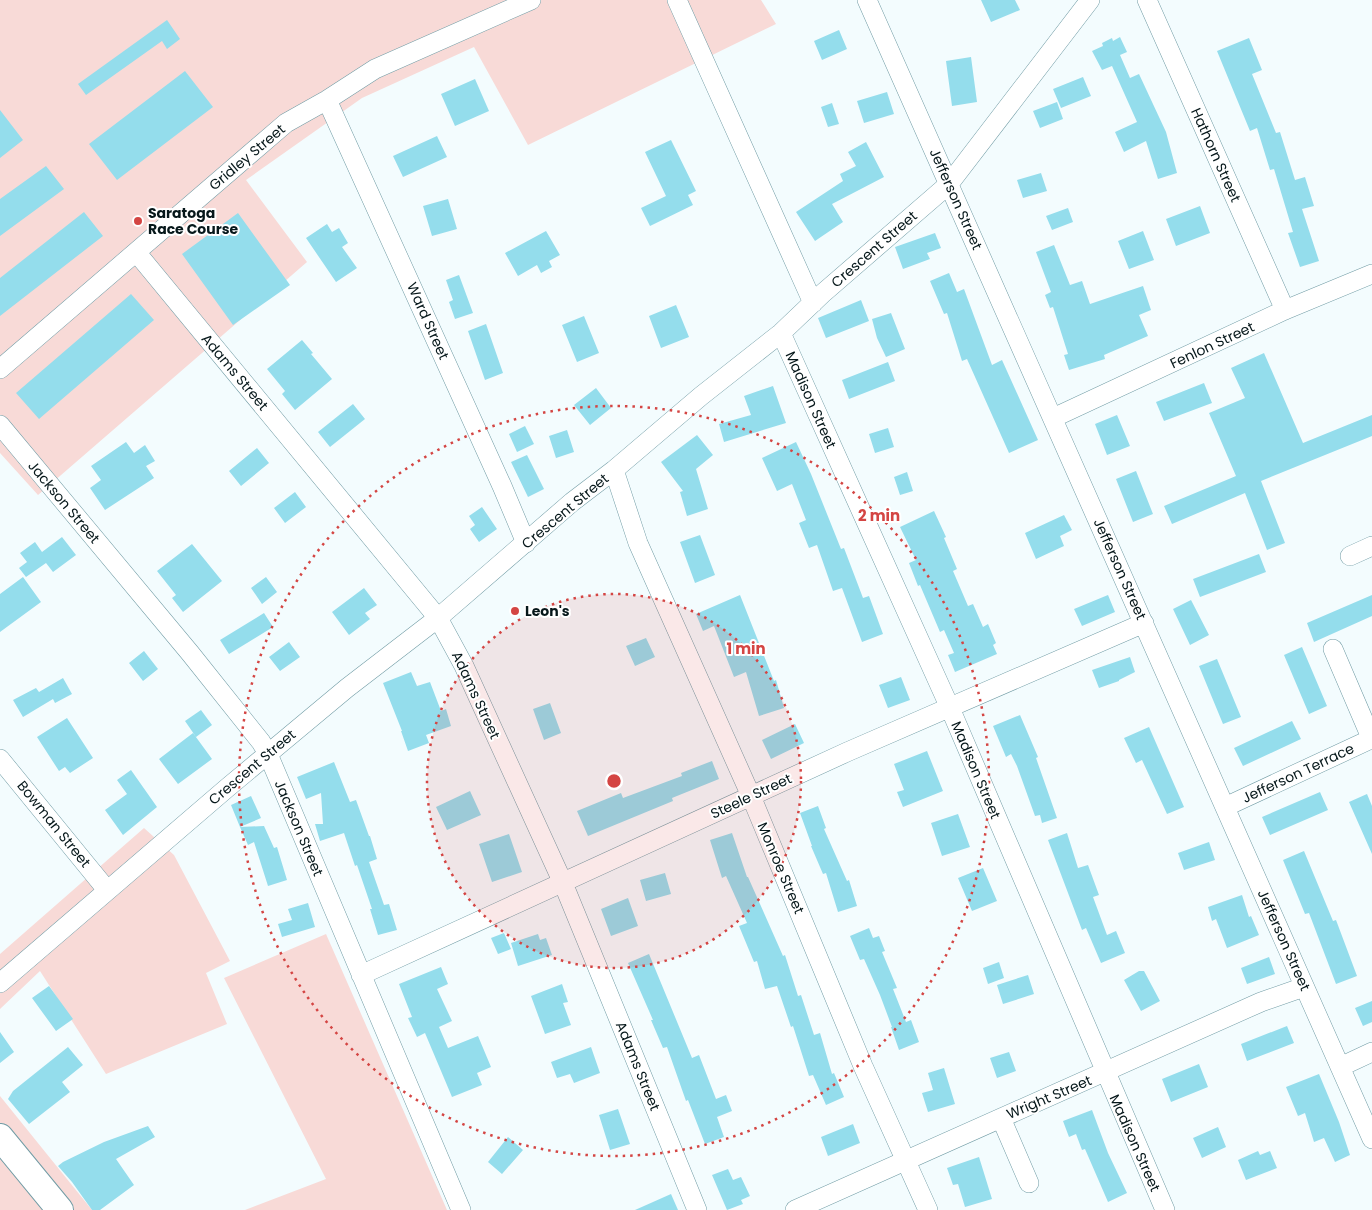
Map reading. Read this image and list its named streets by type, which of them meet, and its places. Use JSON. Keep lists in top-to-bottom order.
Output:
{
  "streets": {
    "street": [
      "Hathorn Street",
      "Gridley Street",
      "Jefferson Street",
      "Crescent Street",
      "Ward Street",
      "Fenlon Street",
      "Adams Street",
      "Madison Street",
      "Jackson Street",
      "Jefferson Terrace",
      "Steele Street",
      "Bowman Street",
      "Monroe Street",
      "Wright Street"
    ]
  },
  "crossings": [
    ["Hathorn Street", "Fenlon Street"],
    ["Gridley Street", "Ward Street"],
    ["Gridley Street", "Adams Street"],
    ["Jefferson Street", "Crescent Street"],
    ["Jefferson Street", "Fenlon Street"],
    ["Jefferson Street", "Jefferson Terrace"],
    ["Jefferson Street", "Steele Street"],
    ["Jefferson Street", "Wright Street"],
    ["Crescent Street", "Ward Street"],
    ["Crescent Street", "Adams Street"],
    ["Crescent Street", "Madison Street"],
    ["Crescent Street", "Jackson Street"],
    ["Crescent Street", "Bowman Street"],
    ["Crescent Street", "Monroe Street"],
    ["Adams Street", "Steele Street"],
    ["Madison Street", "Steele Street"],
    ["Madison Street", "Wright Street"],
    ["Jackson Street", "Steele Street"],
    ["Steele Street", "Monroe Street"],
    ["Monroe Street", "Wright Street"]
  ],
  "places": ["Saratoga Race Course", "Leon's"],
  "rings": ["2 min", "1 min"]
}
